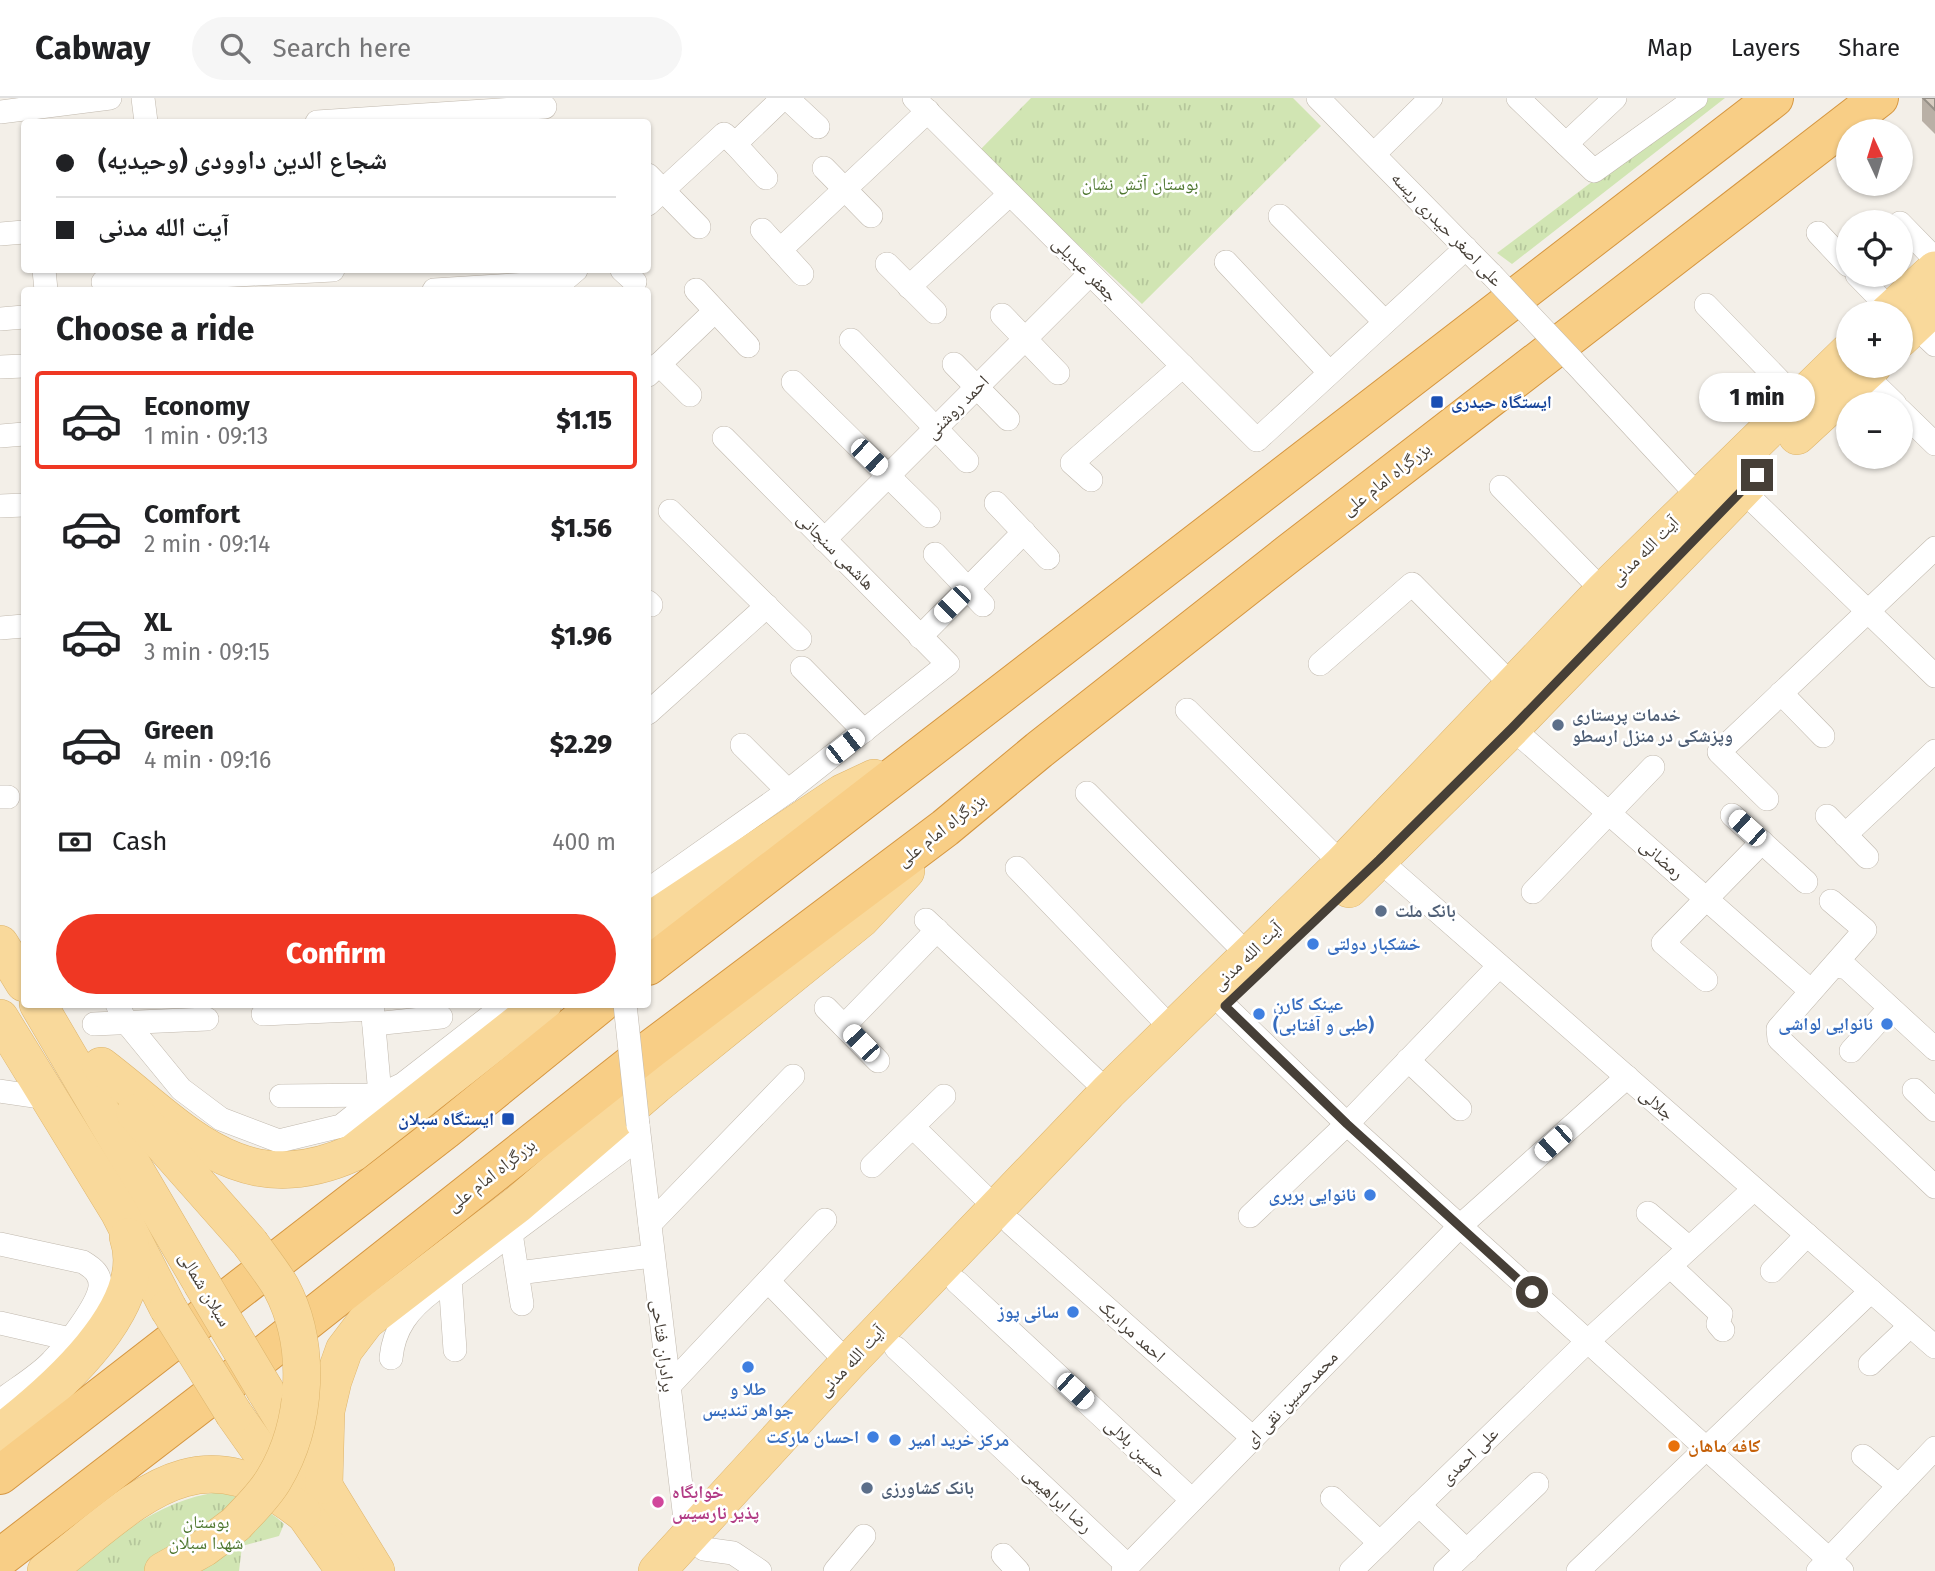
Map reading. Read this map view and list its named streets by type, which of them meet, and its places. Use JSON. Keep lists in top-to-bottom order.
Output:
{
  "streets": {
    "highway": ["بزرگراه امام علی"],
    "main road": ["آیت الله مدنی", "سبلان شمالی"],
    "street": [
      "علی اصغر حیدری ریسه",
      "جعفر عبدیلی",
      "احمد روشنی",
      "هاشمی سنجانی",
      "رمضانی",
      "جلالی",
      "احمد مرادبک",
      "برادران فتاحی",
      "محمدحسین نقی ای",
      "حسین بلالی",
      "علی احمدی",
      "رضا ابراهیمی"
    ]
  },
  "crossings": [
    ["علی اصغر حیدری ریسه", "آیت الله مدنی"],
    ["جعفر عبدیلی", "احمد روشنی"],
    ["احمد روشنی", "هاشمی سنجانی"],
    ["آیت الله مدنی", "رمضانی"],
    ["آیت الله مدنی", "جلالی"],
    ["آیت الله مدنی", "احمد مرادبک"],
    ["آیت الله مدنی", "برادران فتاحی"],
    ["آیت الله مدنی", "حسین بلالی"],
    ["آیت الله مدنی", "رضا ابراهیمی"],
    ["جلالی", "محمدحسین نقی ای"],
    ["جلالی", "علی احمدی"],
    ["احمد مرادبک", "محمدحسین نقی ای"],
    ["محمدحسین نقی ای", "حسین بلالی"],
    ["محمدحسین نقی ای", "رضا ابراهیمی"]
  ],
  "parks": ["بوستان آتش نشان", "بوستان شهدا سبلان"],
  "places": {
    "transit": ["ایستگاه حیدری", "ایستگاه سبلان"],
    "other": [
      "خدمات پرستاری وپزشکی در منزل ارسطو",
      "بانک ملت",
      "خشکبار دولتی",
      "عینک کارن (طبی و آفتابی)",
      "نانوایی لواشی",
      "نانوایی بربری",
      "سانی پوز",
      "طلا و جواهر تندیس",
      "احسان مارکت",
      "مرکز خرید امیر",
      "کافه ماهان",
      "بانک کشاورزی",
      "خوابگاه پذیر نارسیس"
    ]
  },
  "north": "top",
  "page": {
    "header": "Cabway",
    "search": "Search here",
    "nav": ["Map", "Layers", "Share"],
    "map_buttons": ["+", "−"],
    "banner": ["شجاع الدین داوودی (وحیدیه)", "آیت الله مدنی"],
    "heading": "Choose a ride",
    "list": [
      {
        "name": "Economy",
        "note": "1 min · 09:13",
        "value": "$1.15"
      },
      {
        "name": "Comfort",
        "note": "2 min · 09:14",
        "value": "$1.56"
      },
      {
        "name": "XL",
        "note": "3 min · 09:15",
        "value": "$1.96"
      },
      {
        "name": "Green",
        "note": "4 min · 09:16",
        "value": "$2.29"
      }
    ],
    "bubble": "1 min",
    "pay": ["Cash", "400 m"],
    "buttons": "Confirm"
  }
}
